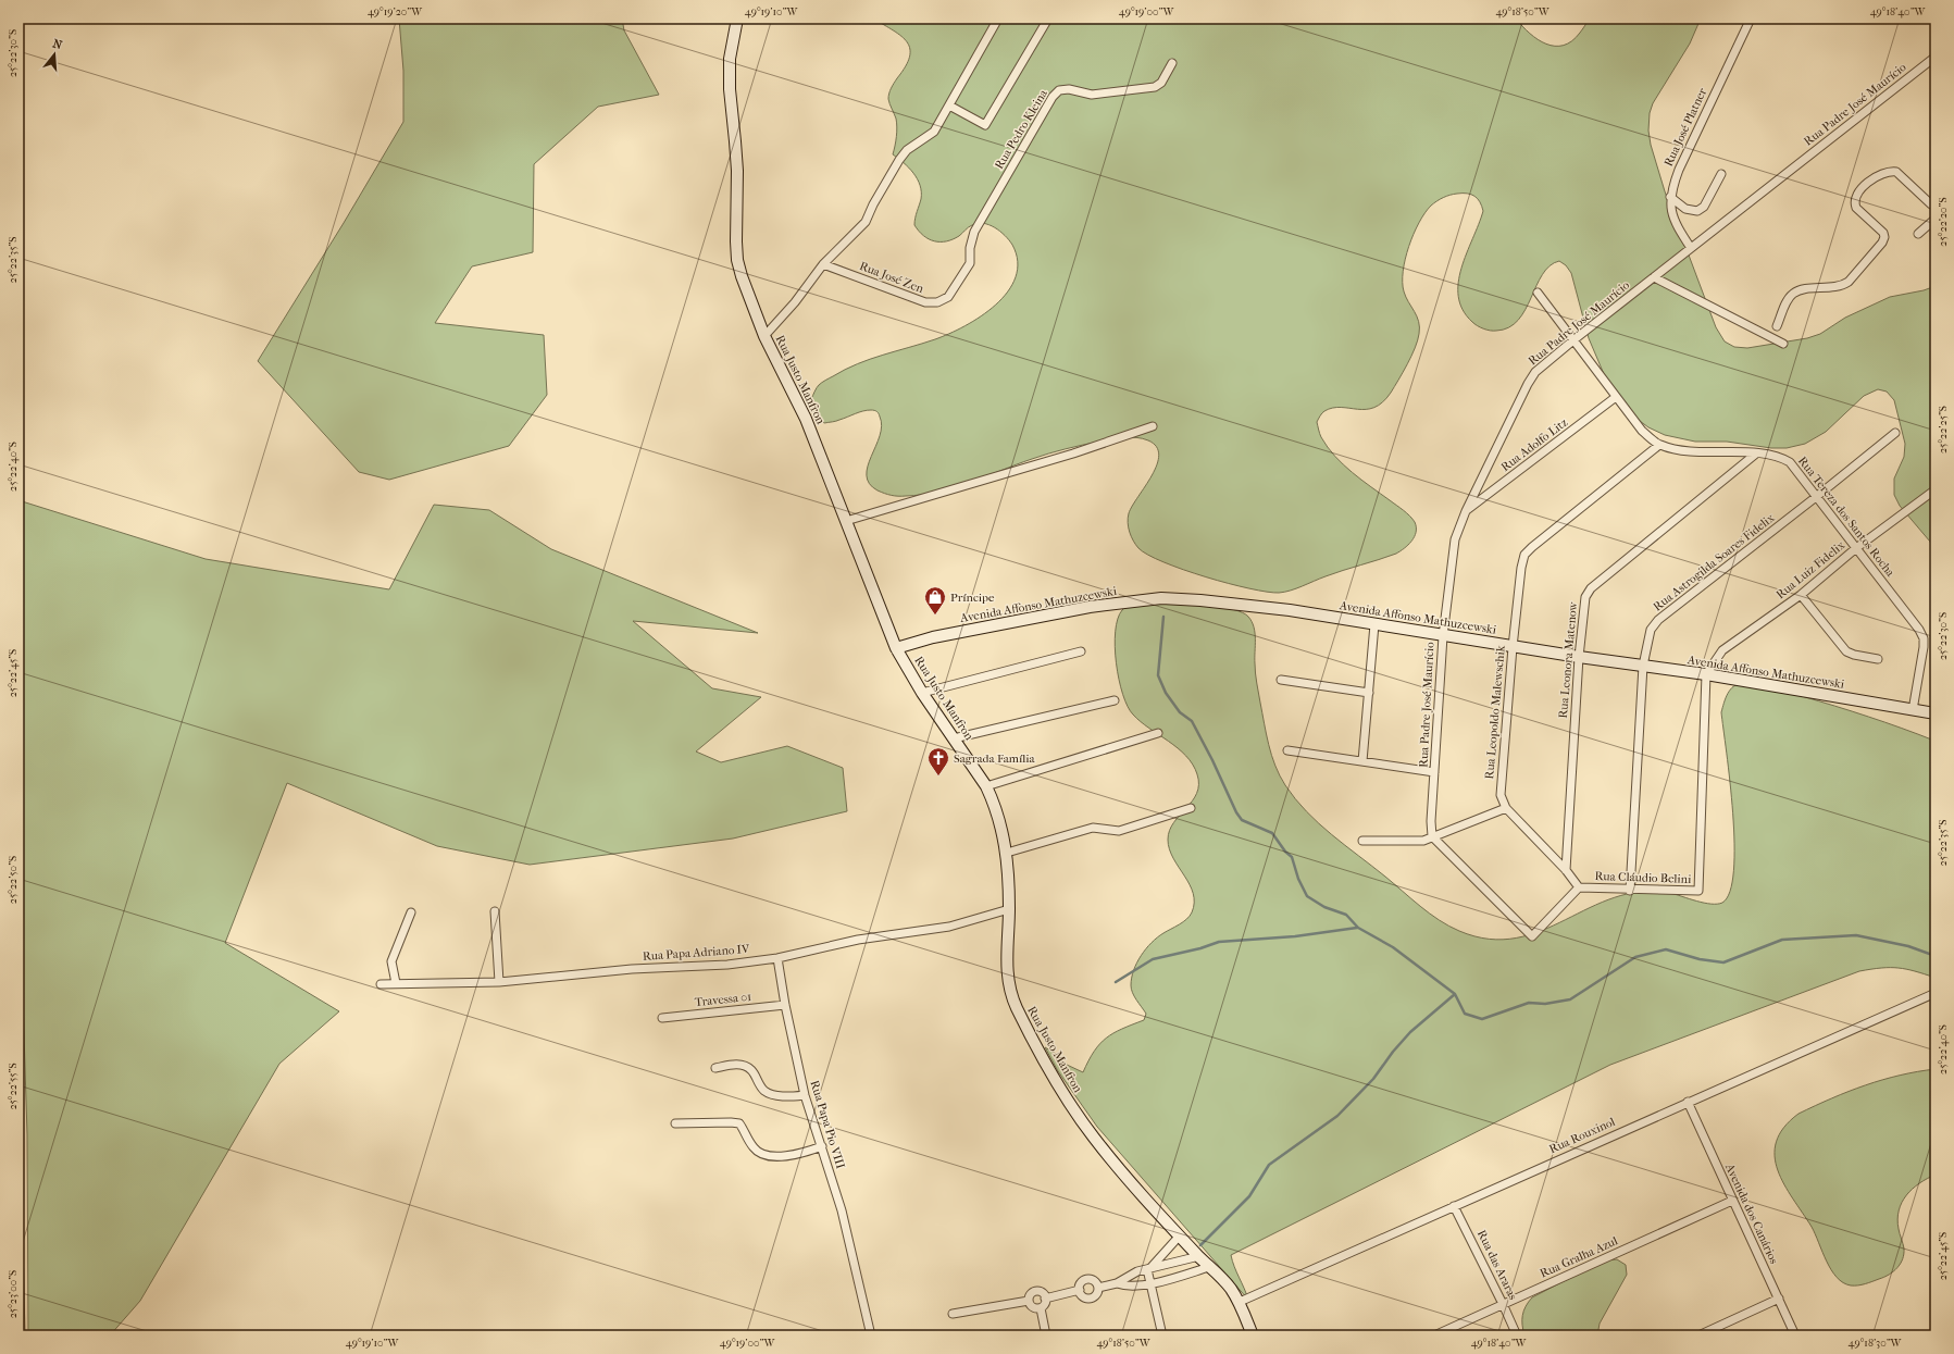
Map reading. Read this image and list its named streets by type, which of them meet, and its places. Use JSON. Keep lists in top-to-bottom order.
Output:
{
  "streets": {
    "main road": ["Rua Justo Manfron", "Avenida Affonso Mathuzcewski"],
    "street": [
      "Rua Padre José Maurício",
      "Rua José Platner",
      "Rua Pedro Kleina",
      "Rua José Zen",
      "Rua Adolfo Litz",
      "Rua Tereza dos Santos Rocha",
      "Rua Astrogilda Soares Fidelix",
      "Rua Luiz Fidelix",
      "Rua Leonora Matenow",
      "Rua Leopoldo Malewschik",
      "Rua Cláudio Belini",
      "Rua Papa Adriano IV",
      "Travessa 01",
      "Rua Papa Pio VIII",
      "Rua Rouxinol",
      "Avenida dos Canários",
      "Rua Gralha Azul",
      "Rua das Araras"
    ]
  },
  "crossings": [
    ["Rua Padre José Maurício", "Rua José Platner"],
    ["Rua Padre José Maurício", "Rua Adolfo Litz"],
    ["Rua Padre José Maurício", "Rua Tereza dos Santos Rocha"],
    ["Rua Padre José Maurício", "Avenida Affonso Mathuzcewski"],
    ["Rua Padre José Maurício", "Rua Cláudio Belini"],
    ["Rua Pedro Kleina", "Rua José Zen"],
    ["Rua Justo Manfron", "Avenida Affonso Mathuzcewski"],
    ["Rua Justo Manfron", "Rua Papa Adriano IV"],
    ["Rua Justo Manfron", "Rua Rouxinol"],
    ["Rua Adolfo Litz", "Rua Tereza dos Santos Rocha"],
    ["Rua Tereza dos Santos Rocha", "Rua Astrogilda Soares Fidelix"],
    ["Rua Tereza dos Santos Rocha", "Rua Luiz Fidelix"],
    ["Rua Tereza dos Santos Rocha", "Avenida Affonso Mathuzcewski"],
    ["Rua Tereza dos Santos Rocha", "Rua Leonora Matenow"],
    ["Rua Tereza dos Santos Rocha", "Rua Leopoldo Malewschik"],
    ["Rua Astrogilda Soares Fidelix", "Avenida Affonso Mathuzcewski"],
    ["Rua Astrogilda Soares Fidelix", "Rua Cláudio Belini"],
    ["Rua Luiz Fidelix", "Avenida Affonso Mathuzcewski"],
    ["Rua Luiz Fidelix", "Rua Cláudio Belini"],
    ["Avenida Affonso Mathuzcewski", "Rua Leonora Matenow"],
    ["Avenida Affonso Mathuzcewski", "Rua Leopoldo Malewschik"],
    ["Avenida Affonso Mathuzcewski", "Rua Cláudio Belini"],
    ["Rua Papa Adriano IV", "Rua Papa Pio VIII"],
    ["Travessa 01", "Rua Papa Pio VIII"],
    ["Rua Rouxinol", "Avenida dos Canários"],
    ["Rua Rouxinol", "Rua das Araras"],
    ["Avenida dos Canários", "Rua Gralha Azul"],
    ["Rua Gralha Azul", "Rua das Araras"]
  ],
  "places": {
    "shop": ["Príncipe"],
    "church": ["Sagrada Família"]
  },
  "north": "top",
  "coordinates": [
    "49°19'20\"W",
    "49°19'10\"W",
    "49°19'00\"W",
    "49°18'50\"W",
    "49°18'40\"W",
    "25°22'30\"S",
    "25°22'20\"S",
    "25°22'35\"S",
    "25°22'25\"S",
    "25°22'40\"S",
    "25°22'45\"S",
    "25°22'50\"S",
    "25°22'55\"S",
    "25°23'00\"S",
    "49°18'30\"W"
  ]
}
